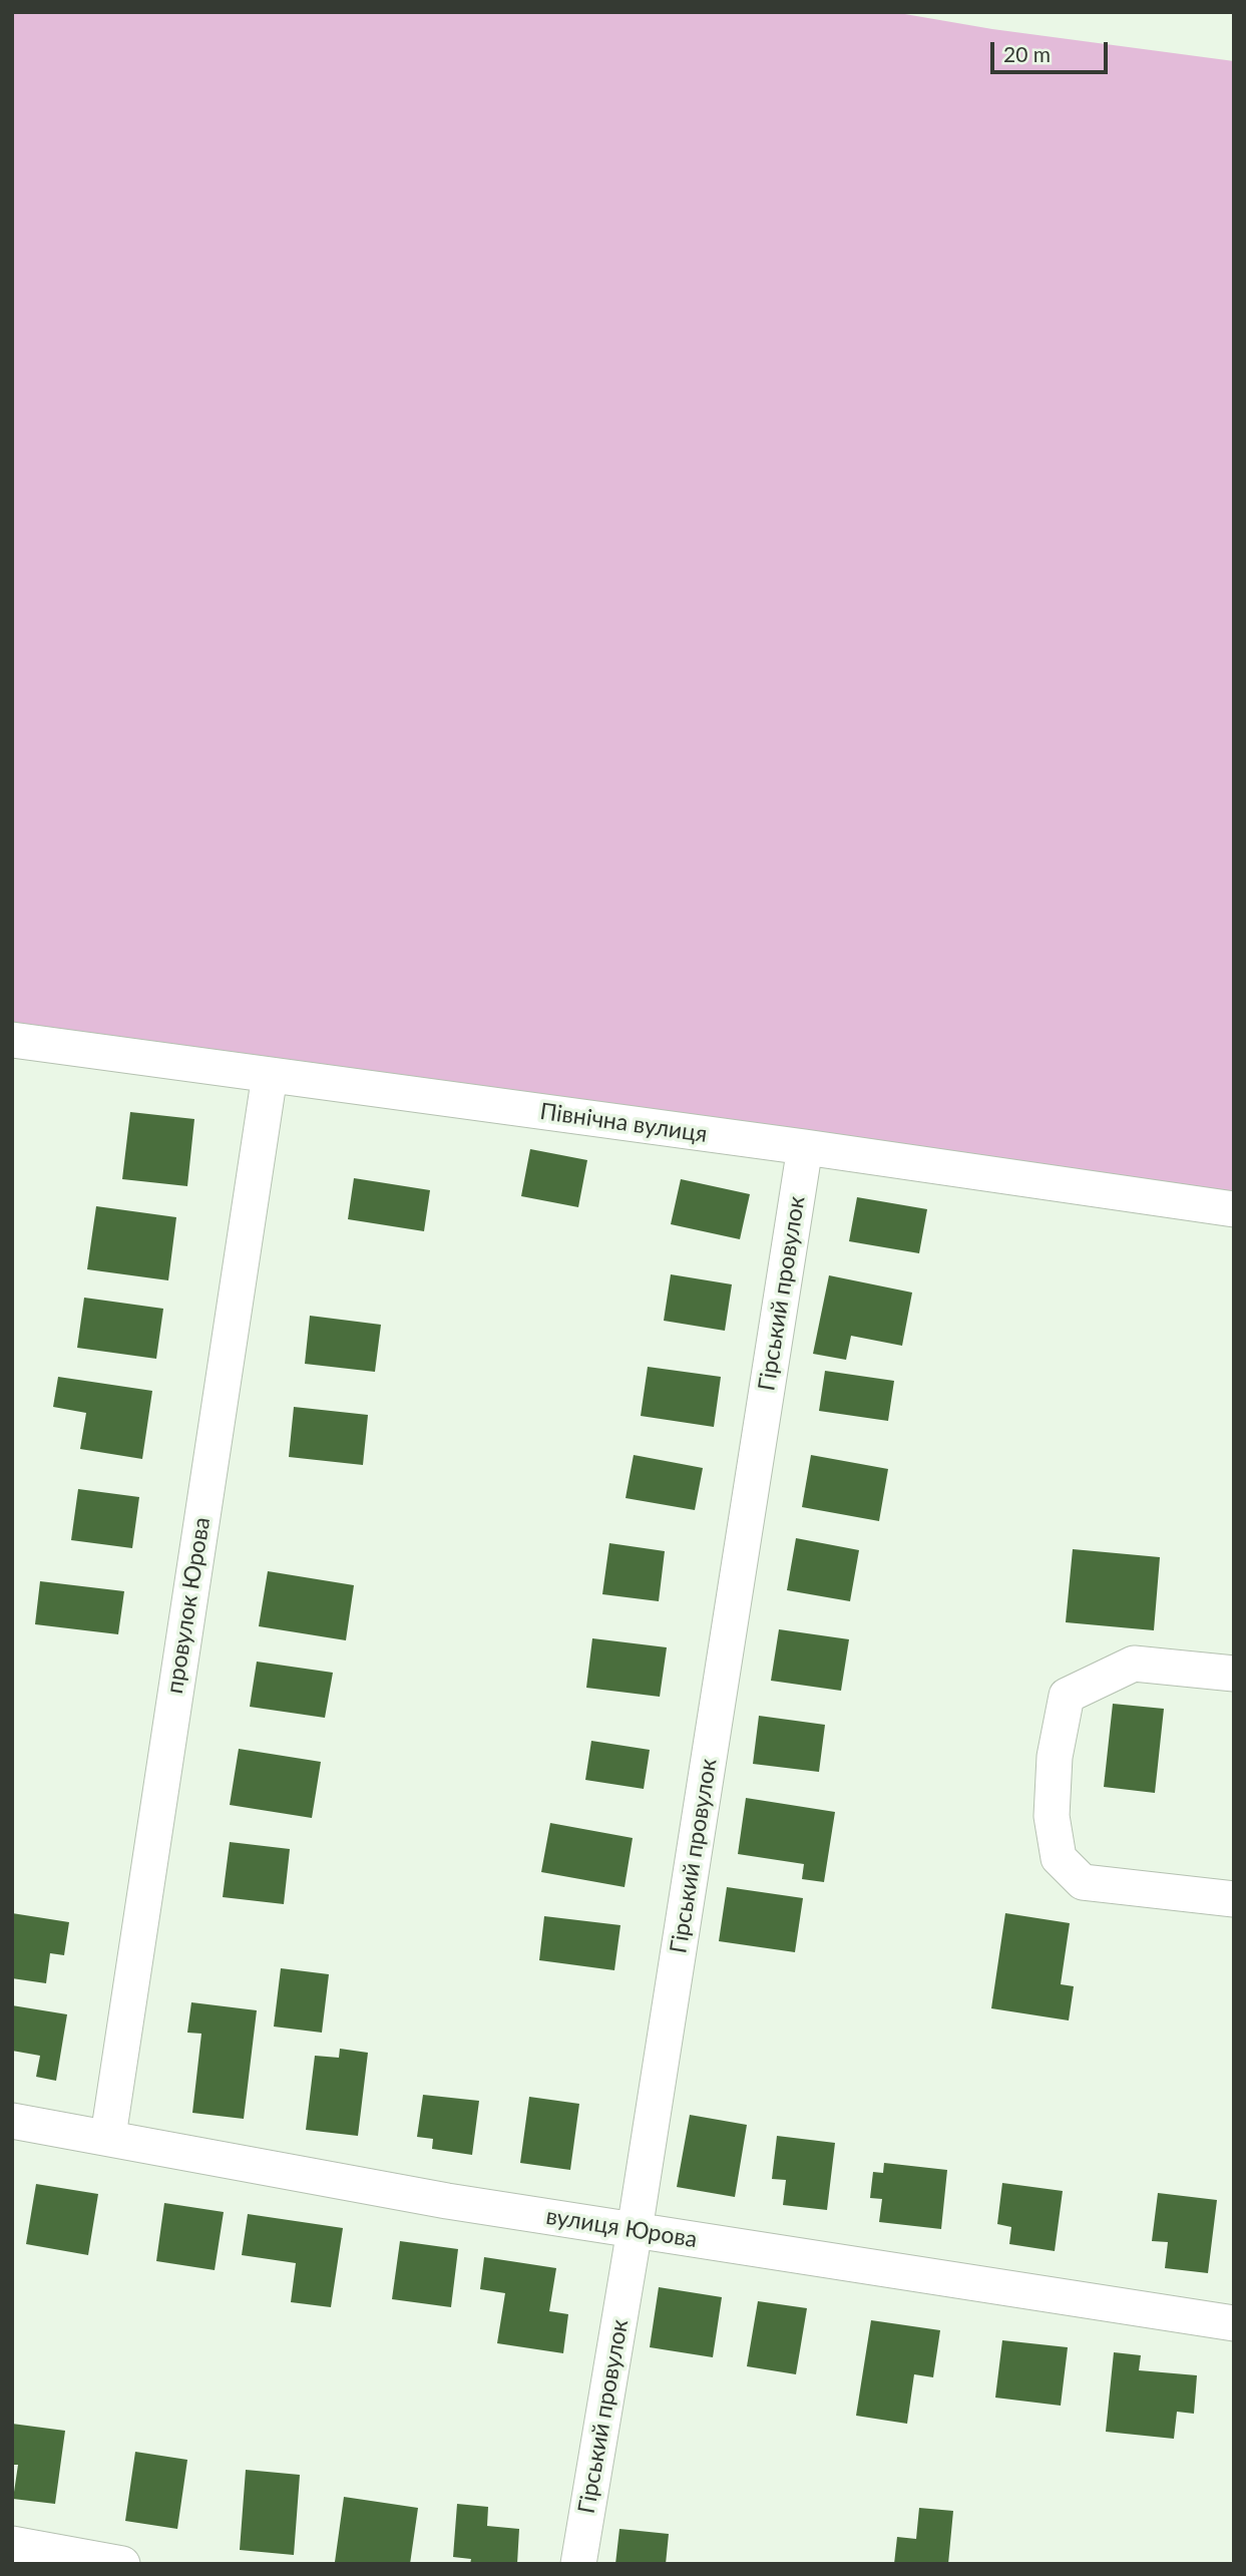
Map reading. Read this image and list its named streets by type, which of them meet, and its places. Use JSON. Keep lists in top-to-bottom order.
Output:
{
  "streets": {
    "street": [
      "Північна вулиця",
      "Гірський провулок",
      "провулок Юрова",
      "вулиця Юрова"
    ]
  },
  "crossings": [
    ["Північна вулиця", "Гірський провулок"],
    ["Північна вулиця", "провулок Юрова"],
    ["Гірський провулок", "вулиця Юрова"],
    ["провулок Юрова", "вулиця Юрова"]
  ],
  "scale_bar": "20 m"
}
